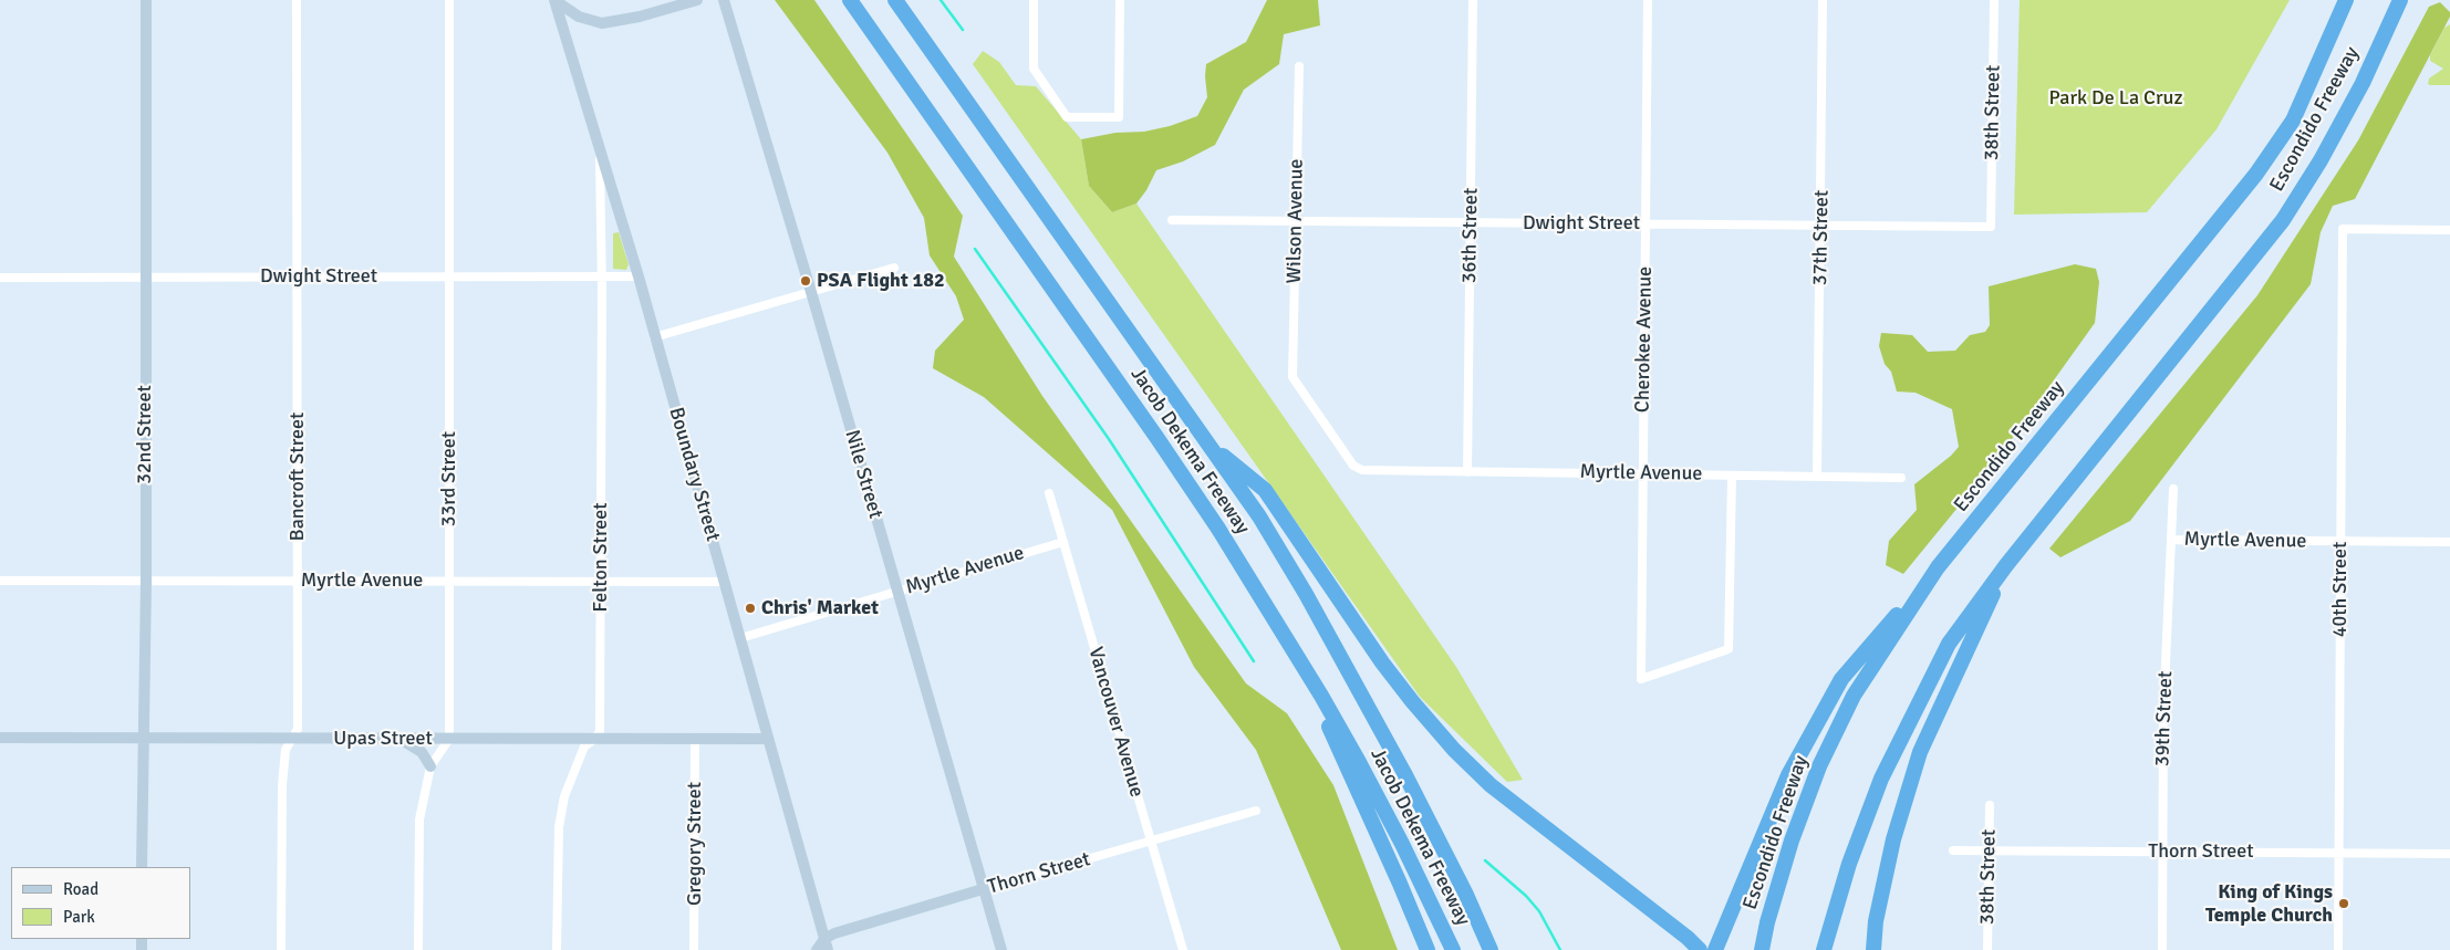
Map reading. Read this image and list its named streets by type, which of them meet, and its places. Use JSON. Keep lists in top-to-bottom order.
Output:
{
  "streets": {
    "highway": ["Escondido Freeway", "Jacob Dekema Freeway"],
    "street": [
      "38th Street",
      "Wilson Avenue",
      "Dwight Street",
      "36th Street",
      "37th Street",
      "Cherokee Avenue",
      "32nd Street",
      "Myrtle Avenue",
      "Boundary Street",
      "Nile Street",
      "Bancroft Street",
      "33rd Street",
      "Felton Street",
      "40th Street",
      "39th Street",
      "Vancouver Avenue",
      "Upas Street",
      "Gregory Street",
      "Thorn Street"
    ]
  },
  "crossings": [
    ["38th Street", "Dwight Street"],
    ["38th Street", "Thorn Street"],
    ["Wilson Avenue", "Dwight Street"],
    ["Wilson Avenue", "Myrtle Avenue"],
    ["Dwight Street", "36th Street"],
    ["Dwight Street", "37th Street"],
    ["Dwight Street", "Cherokee Avenue"],
    ["Dwight Street", "32nd Street"],
    ["Dwight Street", "Boundary Street"],
    ["Dwight Street", "Bancroft Street"],
    ["Dwight Street", "33rd Street"],
    ["Dwight Street", "Felton Street"],
    ["36th Street", "Myrtle Avenue"],
    ["37th Street", "Myrtle Avenue"],
    ["Cherokee Avenue", "Myrtle Avenue"],
    ["32nd Street", "Myrtle Avenue"],
    ["32nd Street", "Upas Street"],
    ["Myrtle Avenue", "Boundary Street"],
    ["Myrtle Avenue", "Nile Street"],
    ["Myrtle Avenue", "Bancroft Street"],
    ["Myrtle Avenue", "33rd Street"],
    ["Myrtle Avenue", "Felton Street"],
    ["Myrtle Avenue", "40th Street"],
    ["Myrtle Avenue", "39th Street"],
    ["Myrtle Avenue", "Vancouver Avenue"],
    ["Boundary Street", "Felton Street"],
    ["Boundary Street", "Upas Street"],
    ["Boundary Street", "Thorn Street"],
    ["Nile Street", "Thorn Street"],
    ["Bancroft Street", "Upas Street"],
    ["33rd Street", "Upas Street"],
    ["Felton Street", "Upas Street"],
    ["40th Street", "Thorn Street"],
    ["39th Street", "Thorn Street"],
    ["Vancouver Avenue", "Thorn Street"],
    ["Upas Street", "Gregory Street"]
  ],
  "parks": ["Park De La Cruz"],
  "places": ["PSA Flight 182", "Chris' Market", "King of Kings Temple Church"],
  "legend": ["Road", "Park"]
}
